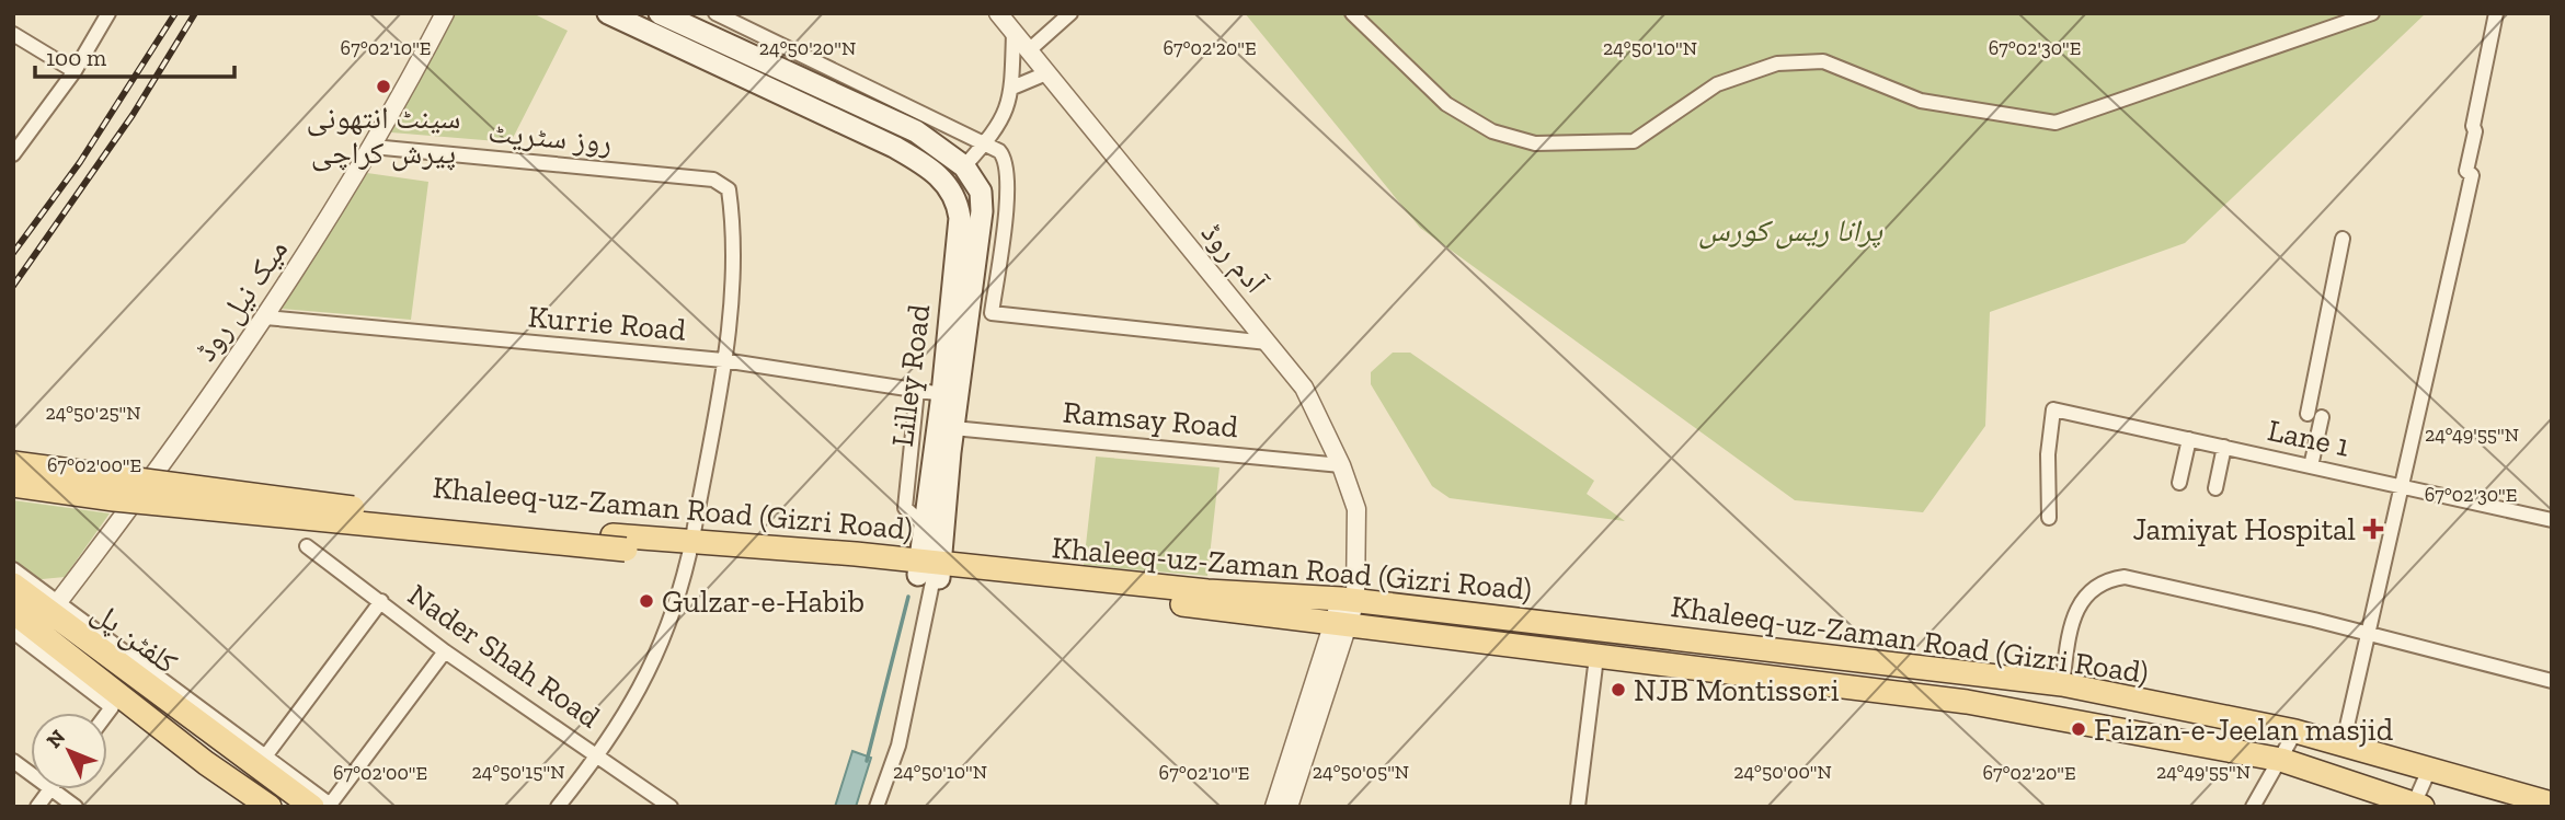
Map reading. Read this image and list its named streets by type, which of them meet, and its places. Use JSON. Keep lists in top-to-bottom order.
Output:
{
  "streets": {
    "main road": ["Lilley Road", "Khaleeq-uz-Zaman Road (Gizri Road)", "کلفٹن پل"],
    "street": [
      "روز سٹریٹ",
      "آدم روڈ",
      "میک نیل روڈ",
      "Kurrie Road",
      "Ramsay Road",
      "Lane 1",
      "Nader Shah Road"
    ]
  },
  "crossings": [
    ["روز سٹریٹ", "میک نیل روڈ"],
    ["روز سٹریٹ", "Kurrie Road"],
    ["آدم روڈ", "Ramsay Road"],
    ["آدم روڈ", "Khaleeq-uz-Zaman Road (Gizri Road)"],
    ["میک نیل روڈ", "Kurrie Road"],
    ["Kurrie Road", "Lilley Road"],
    ["Lilley Road", "Ramsay Road"],
    ["Lilley Road", "Khaleeq-uz-Zaman Road (Gizri Road)"]
  ],
  "parks": ["پرانا ریس کورس"],
  "places": {
    "other": [
      "سینٹ انتھونی پیرش کراچی",
      "Gulzar-e-Habib",
      "NJB Montissori",
      "Faizan-e-Jeelan masjid"
    ],
    "health": ["Jamiyat Hospital"]
  },
  "scale_bar": "100 m",
  "north": "top left",
  "coordinates": [
    "67°02'10\"E",
    "67°02'20\"E",
    "67°02'30\"E",
    "24°50'20\"N",
    "24°50'10\"N",
    "24°50'25\"N",
    "24°49'55\"N",
    "67°02'00\"E",
    "24°50'15\"N",
    "24°50'05\"N",
    "24°50'00\"N"
  ]
}
